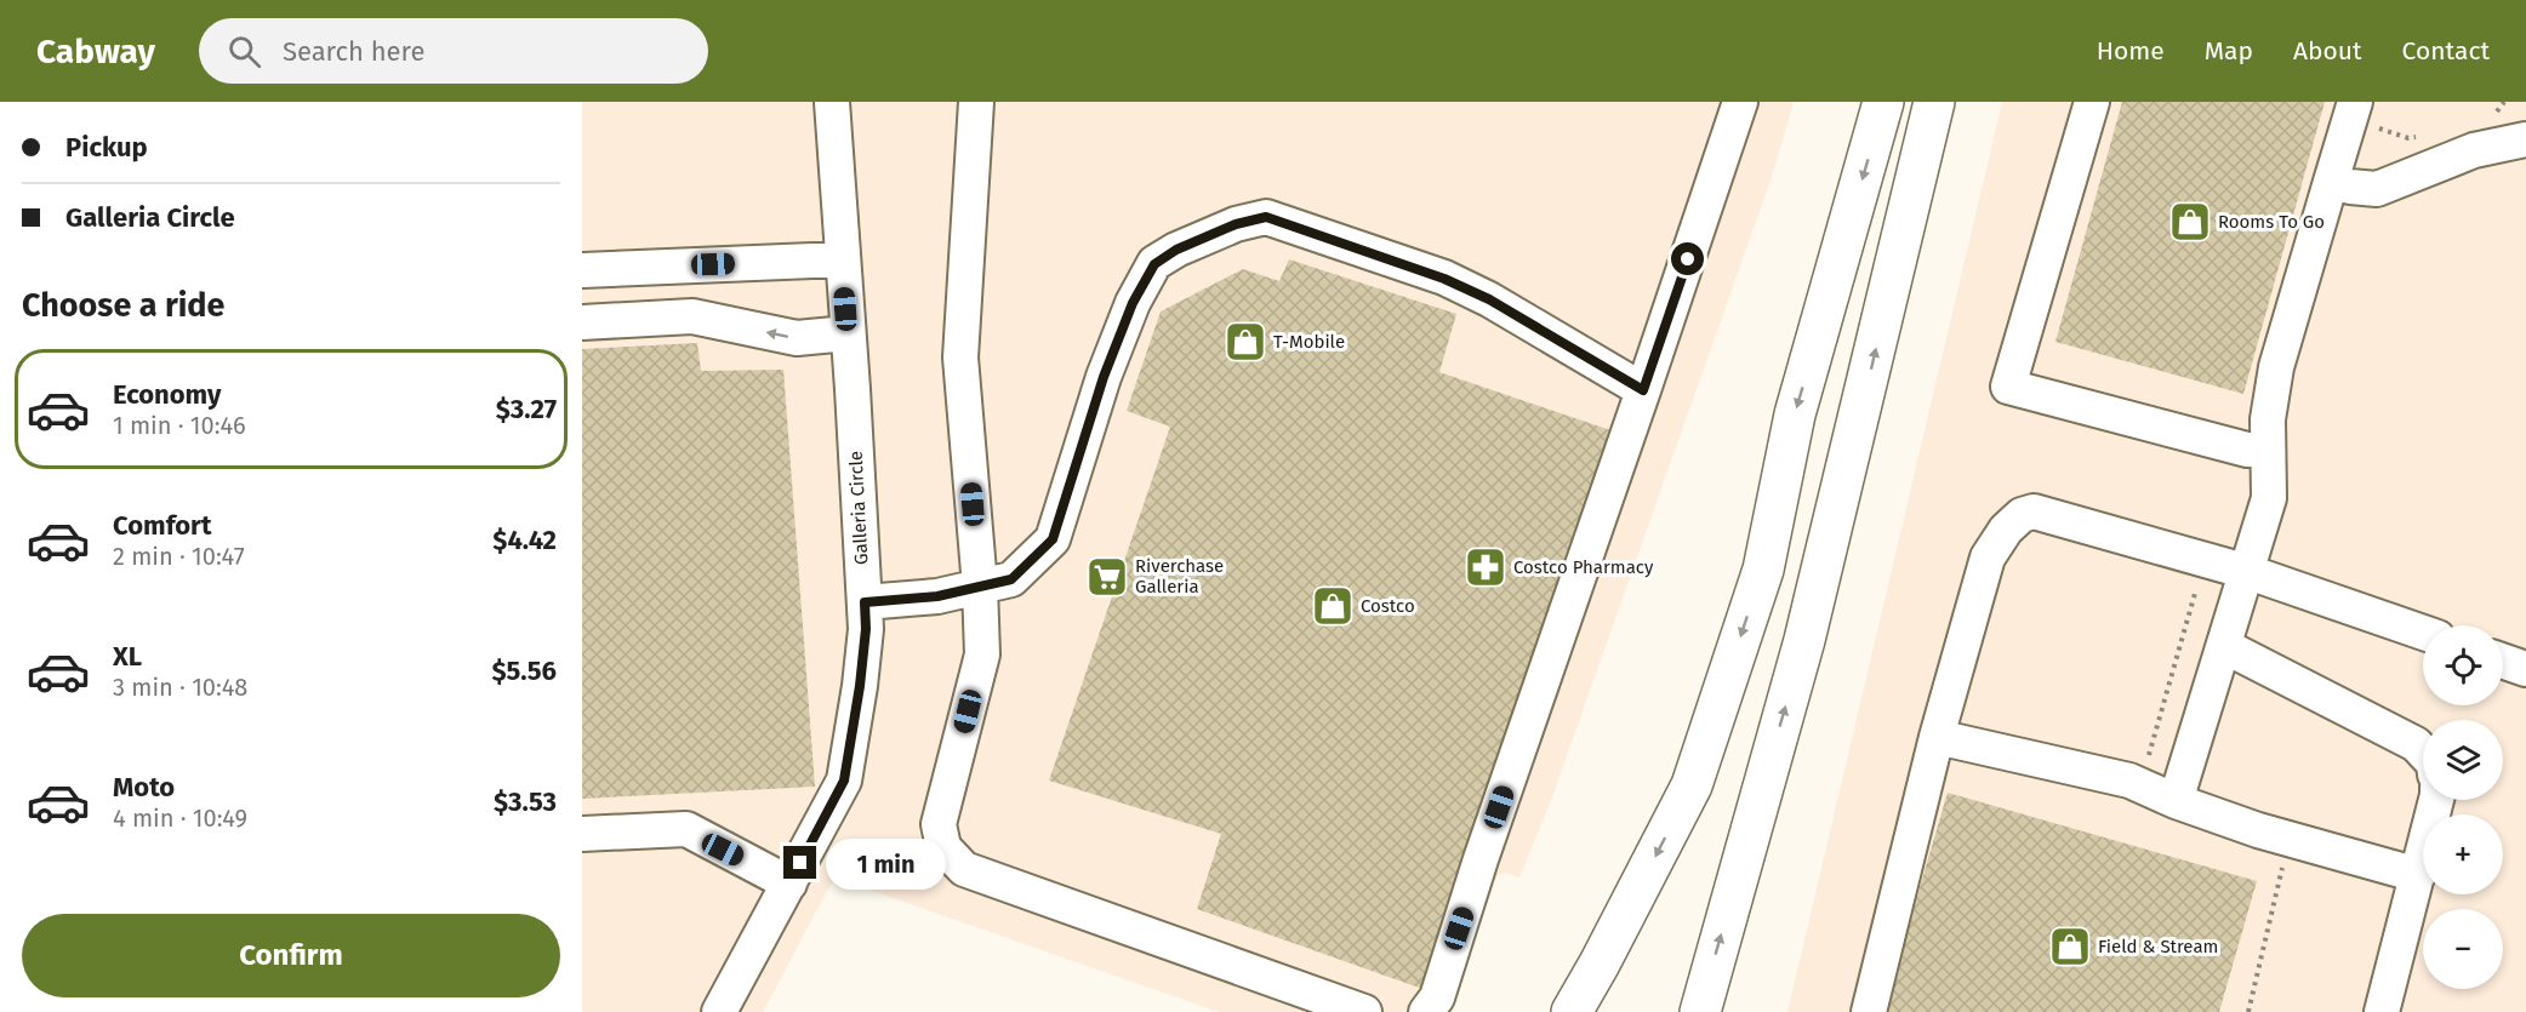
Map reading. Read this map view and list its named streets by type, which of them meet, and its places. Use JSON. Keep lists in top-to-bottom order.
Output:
{
  "streets": {
    "street": ["Galleria Circle"]
  },
  "places": {
    "shop": [
      "Rooms To Go",
      "T-Mobile",
      "Costco",
      "Field & Stream"
    ],
    "pharmacy": ["Costco Pharmacy"],
    "supermarket": ["Riverchase Galleria"]
  },
  "page": {
    "header": "Cabway",
    "search": "Search here",
    "nav": [
      "Home",
      "Map",
      "About",
      "Contact"
    ],
    "banner": ["Pickup", "Galleria Circle"],
    "heading": "Choose a ride",
    "list": [
      {
        "name": "Economy",
        "note": "1 min · 10:46",
        "value": "$3.27"
      },
      {
        "name": "Comfort",
        "note": "2 min · 10:47",
        "value": "$4.42"
      },
      {
        "name": "XL",
        "note": "3 min · 10:48",
        "value": "$5.56"
      },
      {
        "name": "Moto",
        "note": "4 min · 10:49",
        "value": "$3.53"
      }
    ],
    "map_buttons": ["+", "−"],
    "bubble": "1 min",
    "buttons": "Confirm"
  }
}
